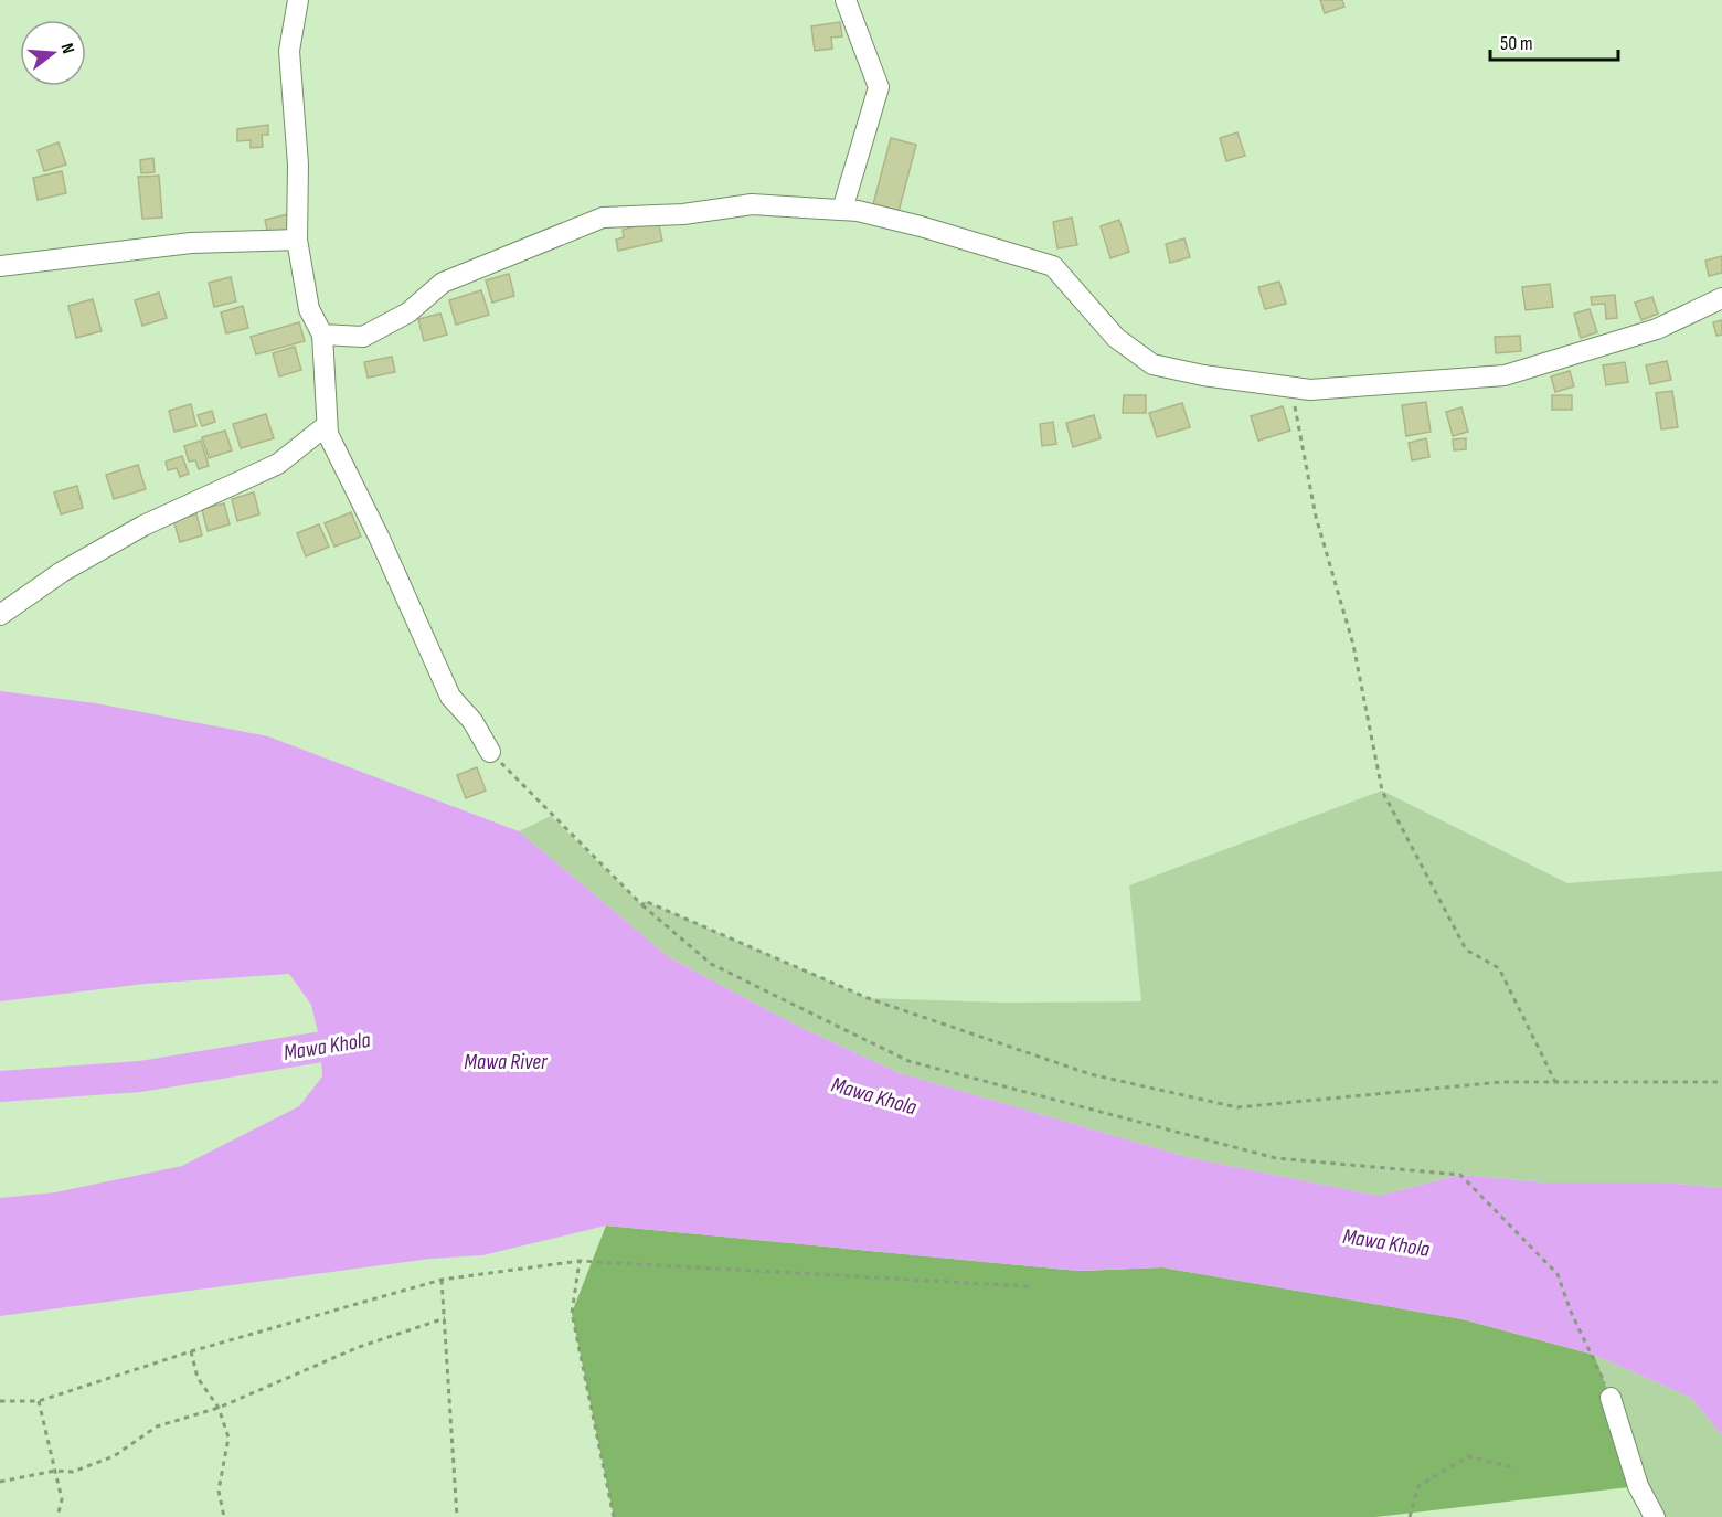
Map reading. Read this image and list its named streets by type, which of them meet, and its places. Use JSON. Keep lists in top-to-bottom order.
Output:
{
  "water": ["Mawa Khola", "Mawa River"],
  "scale_bar": "50 m",
  "north": "right"
}
